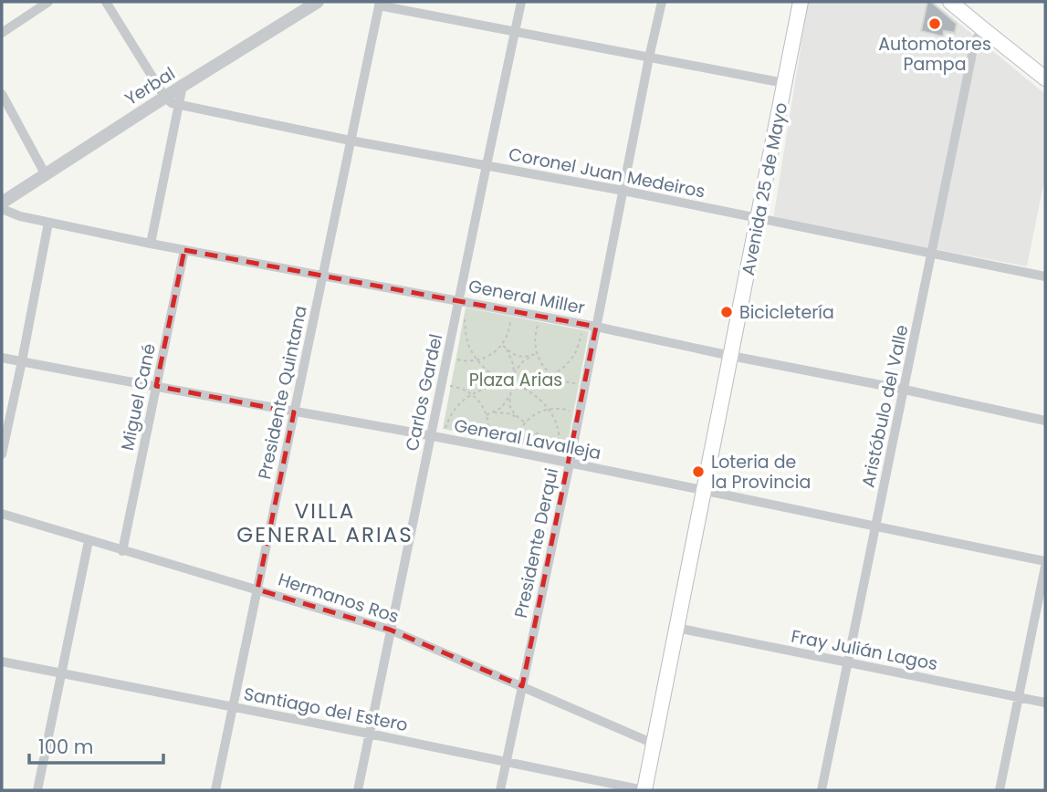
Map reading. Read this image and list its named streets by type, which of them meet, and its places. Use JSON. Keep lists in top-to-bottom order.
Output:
{
  "streets": {
    "main road": ["Avenida 25 de Mayo"],
    "street": [
      "Yerbal",
      "Coronel Juan Medeiros",
      "General Miller",
      "Presidente Quintana",
      "Carlos Gardel",
      "Miguel Cané",
      "Aristóbulo del Valle",
      "General Lavalleja",
      "Presidente Derqui",
      "Hermanos Ros",
      "Fray Julián Lagos",
      "Santiago del Estero"
    ]
  },
  "crossings": [
    ["Yerbal", "Coronel Juan Medeiros"],
    ["Coronel Juan Medeiros", "Avenida 25 de Mayo"],
    ["Coronel Juan Medeiros", "Presidente Quintana"],
    ["Coronel Juan Medeiros", "Carlos Gardel"],
    ["Coronel Juan Medeiros", "Aristóbulo del Valle"],
    ["Coronel Juan Medeiros", "Presidente Derqui"],
    ["Avenida 25 de Mayo", "General Miller"],
    ["Avenida 25 de Mayo", "General Lavalleja"],
    ["Avenida 25 de Mayo", "Hermanos Ros"],
    ["Avenida 25 de Mayo", "Fray Julián Lagos"],
    ["Avenida 25 de Mayo", "Santiago del Estero"],
    ["General Miller", "Presidente Quintana"],
    ["General Miller", "Carlos Gardel"],
    ["General Miller", "Miguel Cané"],
    ["General Miller", "Aristóbulo del Valle"],
    ["General Miller", "Presidente Derqui"],
    ["Presidente Quintana", "General Lavalleja"],
    ["Presidente Quintana", "Hermanos Ros"],
    ["Presidente Quintana", "Santiago del Estero"],
    ["Carlos Gardel", "General Lavalleja"],
    ["Carlos Gardel", "Hermanos Ros"],
    ["Carlos Gardel", "Santiago del Estero"],
    ["Miguel Cané", "General Lavalleja"],
    ["Miguel Cané", "Hermanos Ros"],
    ["Aristóbulo del Valle", "General Lavalleja"],
    ["Aristóbulo del Valle", "Fray Julián Lagos"],
    ["General Lavalleja", "Presidente Derqui"],
    ["Presidente Derqui", "Hermanos Ros"],
    ["Presidente Derqui", "Santiago del Estero"]
  ],
  "districts": ["VILLA GENERAL ARIAS"],
  "parks": ["Plaza Arias"],
  "places": ["Automotores Pampa", "Bicicletería", "Loteria de la Provincia"],
  "scale_bar": "100 m"
}
